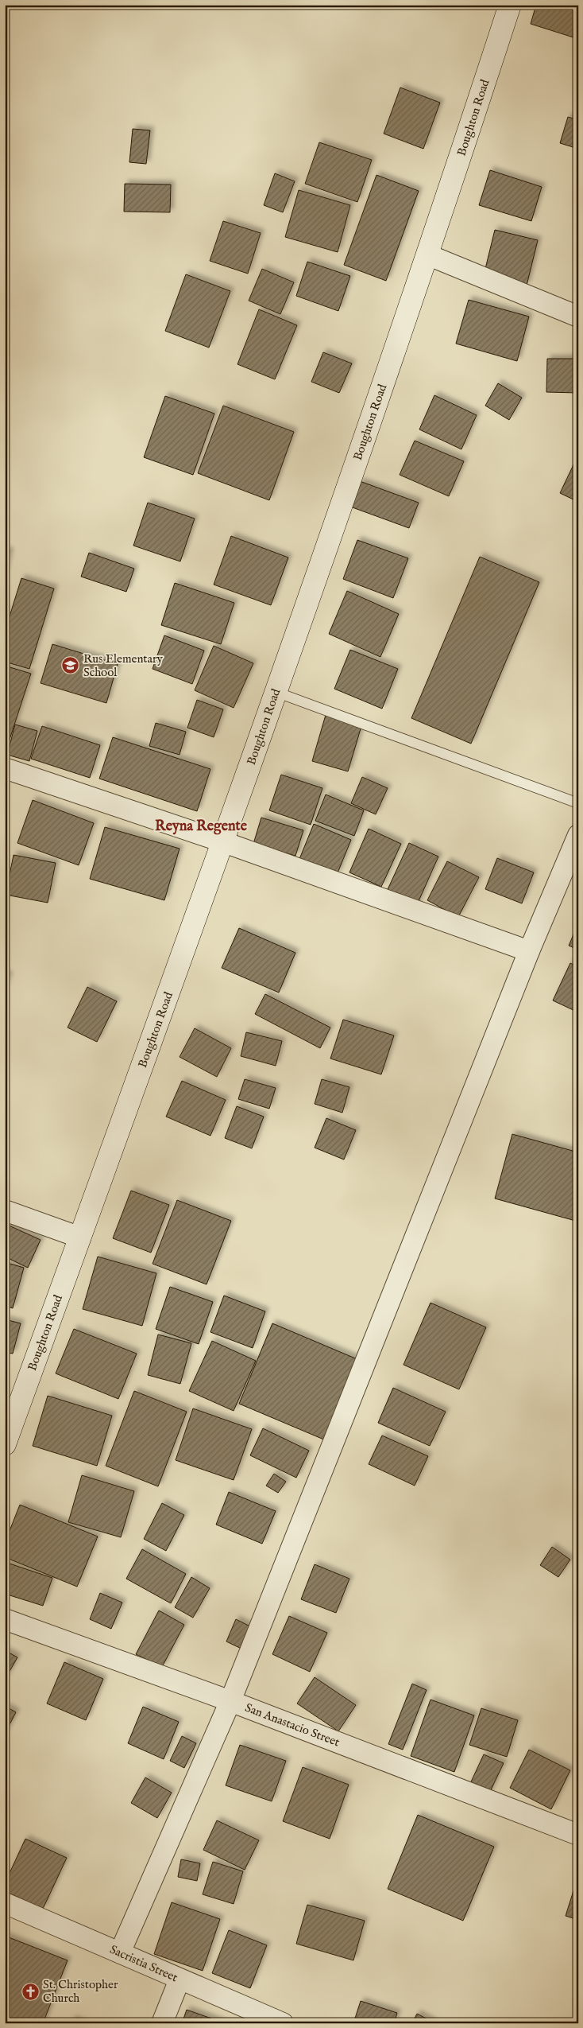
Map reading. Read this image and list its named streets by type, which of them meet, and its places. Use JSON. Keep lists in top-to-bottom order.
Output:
{
  "streets": {
    "main road": ["Boughton Road"],
    "street": ["San Anastacio Street", "Sacristia Street"]
  },
  "districts": ["Reyna Regente"],
  "places": {
    "school or university": ["Rus Elementary School"],
    "church": ["St. Christopher Church"]
  }
}
